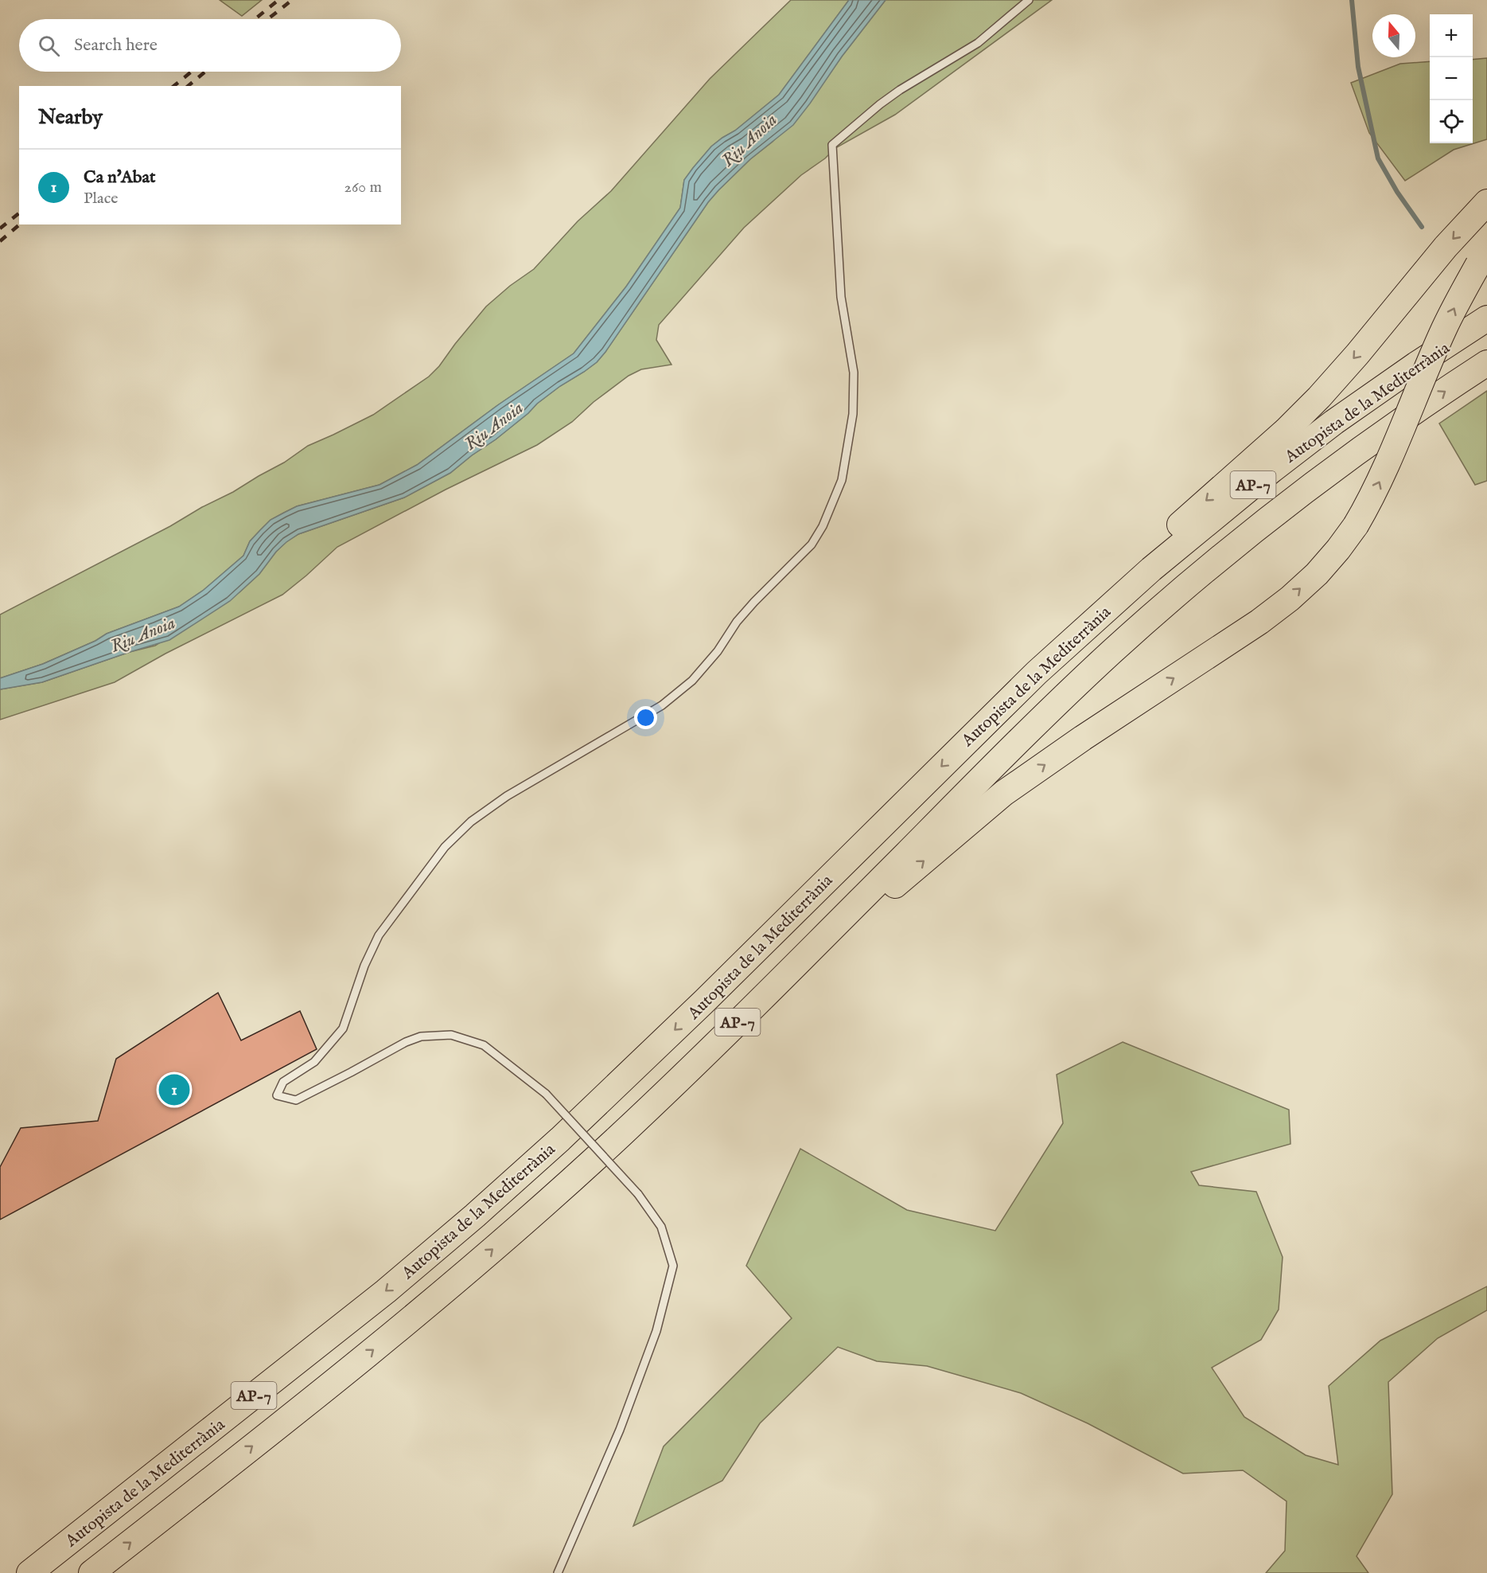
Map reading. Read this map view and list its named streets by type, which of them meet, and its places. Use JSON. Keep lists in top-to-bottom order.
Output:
{
  "streets": {
    "highway": ["Autopista de la Mediterrània", "AP-7"]
  },
  "water": ["Riu Anoia"],
  "north": "top",
  "page": {
    "map_buttons": ["+", "−"],
    "search": "Search here",
    "heading": "Nearby",
    "list": [
      {
        "mark": "1",
        "name": "Ca n'Abat",
        "note": "Place",
        "value": "260 m"
      }
    ],
    "pins": "1"
  }
}
